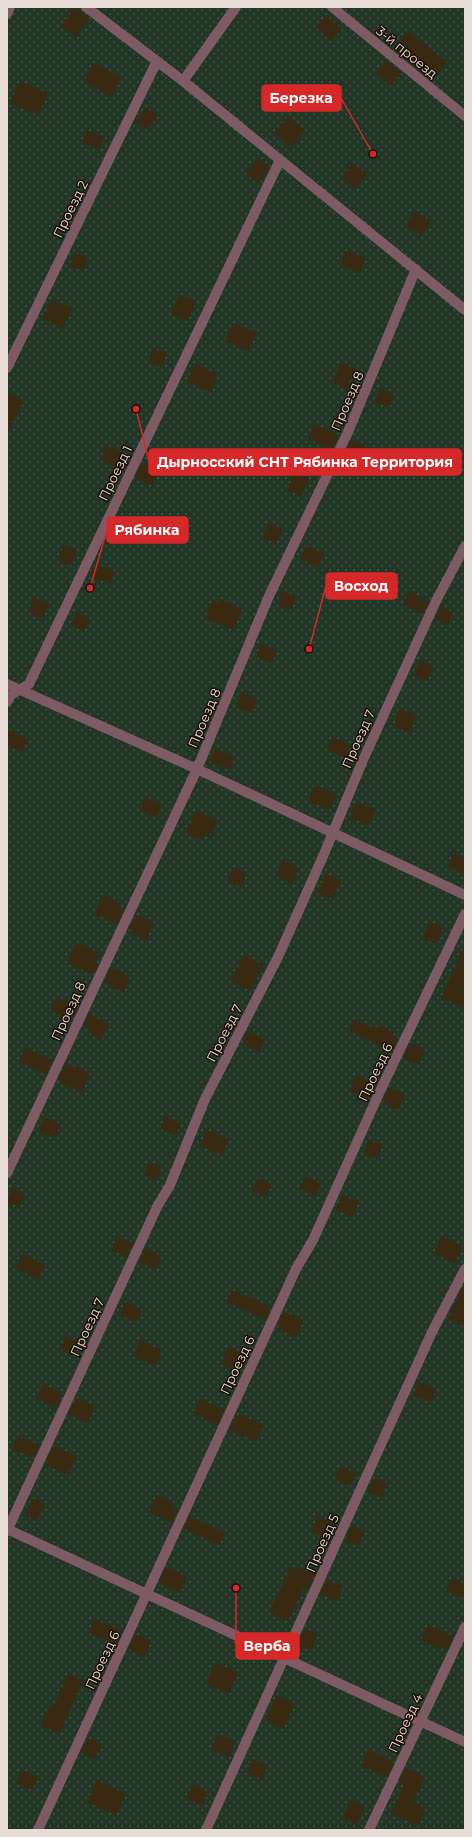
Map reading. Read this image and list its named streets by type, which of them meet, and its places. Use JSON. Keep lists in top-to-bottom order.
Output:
{
  "streets": {
    "street": [
      "3-й проезд",
      "Проезд 2",
      "Проезд 8",
      "Проезд 1",
      "Проезд 7",
      "Проезд 6",
      "Проезд 5",
      "Проезд 4"
    ]
  },
  "places": [
    "Березка",
    "Дырносский СНТ Рябинка Территория",
    "Рябинка",
    "Восход",
    "Верба"
  ]
}
